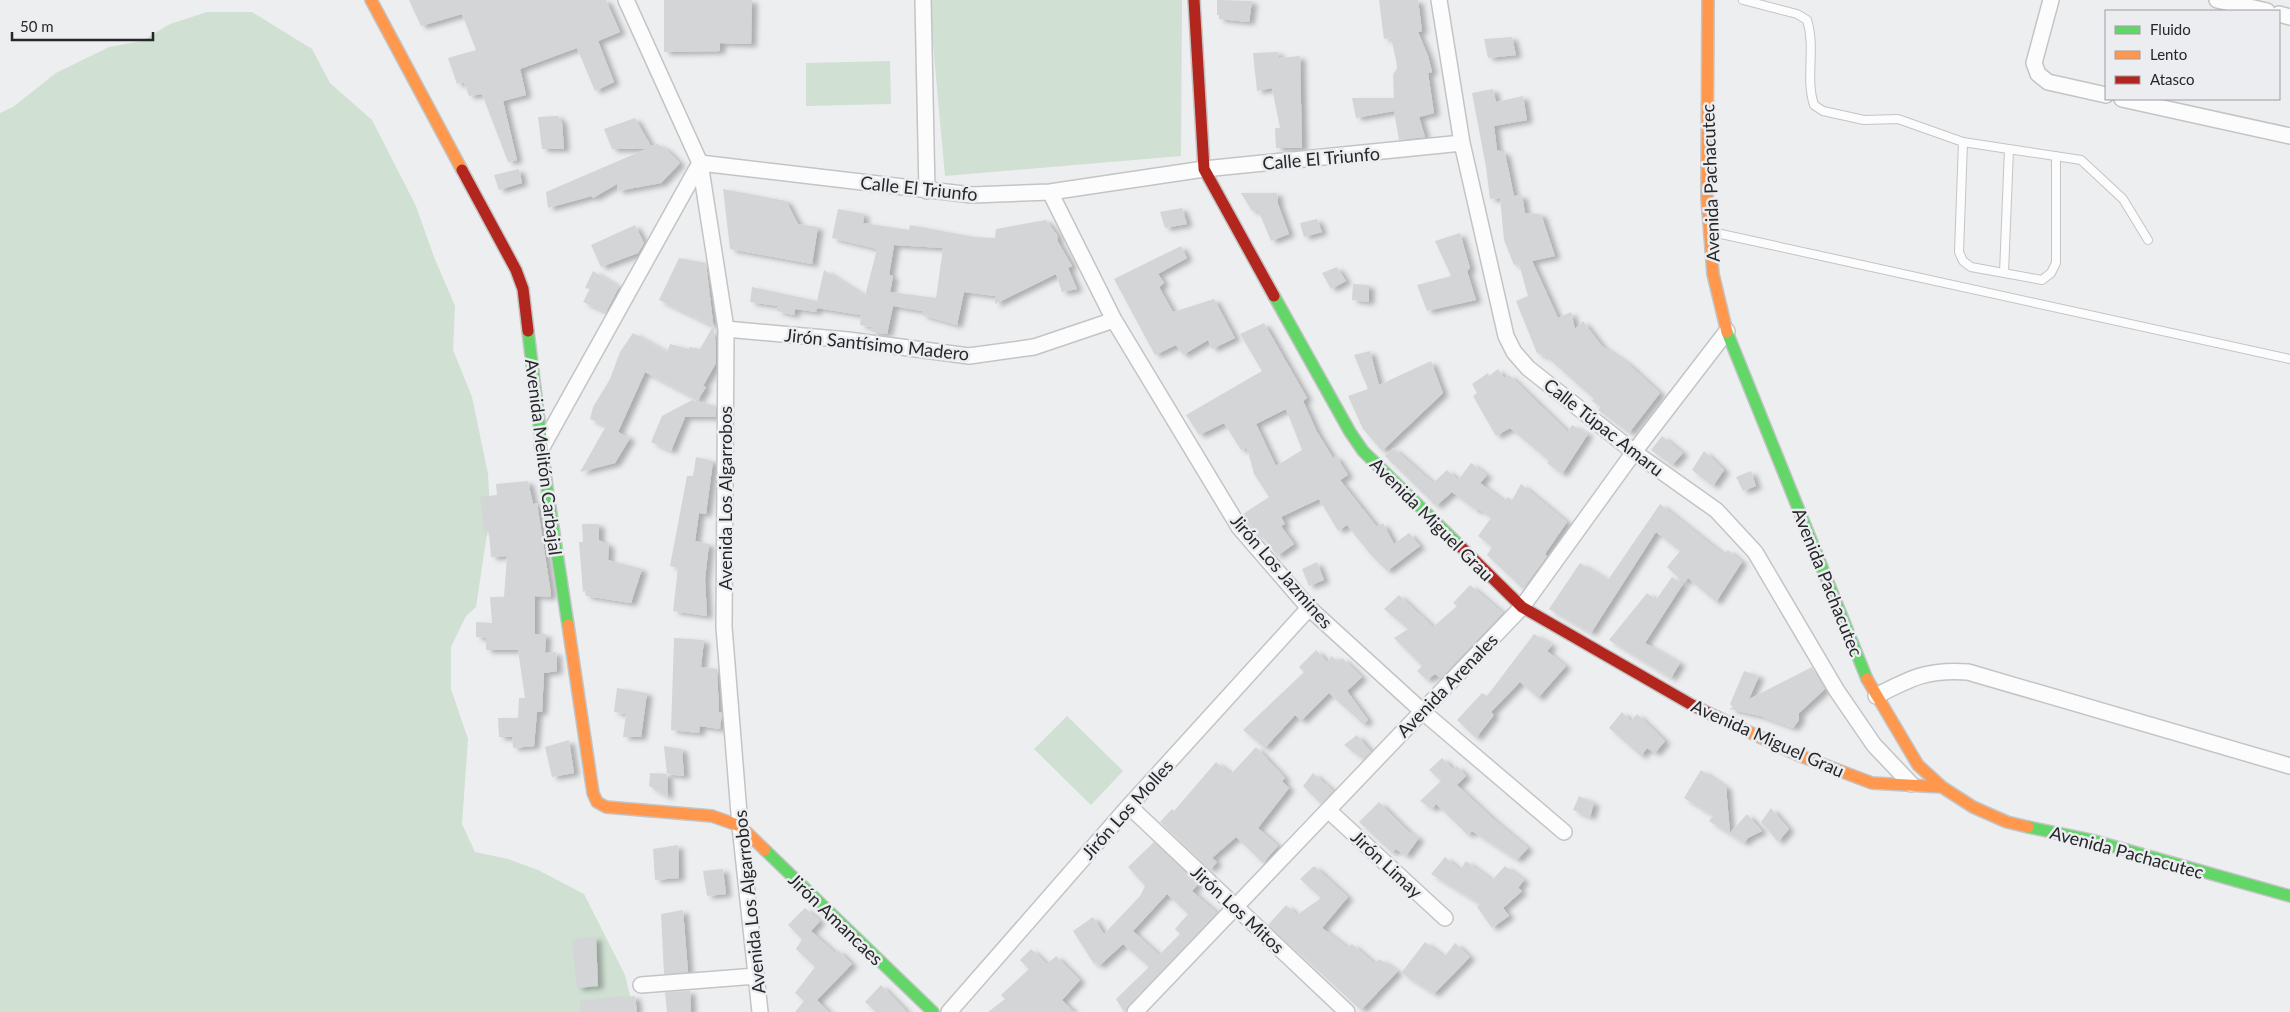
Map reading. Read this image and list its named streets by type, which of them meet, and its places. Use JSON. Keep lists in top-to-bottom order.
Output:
{
  "streets": {
    "street": [
      "Calle El Triunfo",
      "Avenida Pachacutec",
      "Jirón Santísimo Madero",
      "Calle Túpac Amaru",
      "Avenida Melitón Carbajal",
      "Avenida Los Algarrobos",
      "Avenida Miguel Grau",
      "Jirón Los Jazmines",
      "Avenida Arenales",
      "Jirón Los Molles",
      "Jirón Limay",
      "Jirón Los Mitos",
      "Jirón Amancaes"
    ]
  },
  "crossings": [
    ["Calle El Triunfo", "Calle Túpac Amaru"],
    ["Calle El Triunfo", "Avenida Los Algarrobos"],
    ["Calle El Triunfo", "Avenida Miguel Grau"],
    ["Calle El Triunfo", "Jirón Los Jazmines"],
    ["Avenida Pachacutec", "Avenida Miguel Grau"],
    ["Avenida Pachacutec", "Avenida Arenales"],
    ["Jirón Santísimo Madero", "Avenida Los Algarrobos"],
    ["Jirón Santísimo Madero", "Jirón Los Jazmines"],
    ["Calle Túpac Amaru", "Avenida Miguel Grau"],
    ["Calle Túpac Amaru", "Avenida Arenales"],
    ["Avenida Melitón Carbajal", "Avenida Los Algarrobos"],
    ["Avenida Melitón Carbajal", "Jirón Amancaes"],
    ["Avenida Los Algarrobos", "Jirón Amancaes"],
    ["Avenida Miguel Grau", "Avenida Arenales"],
    ["Jirón Los Jazmines", "Avenida Arenales"],
    ["Jirón Los Jazmines", "Jirón Los Molles"],
    ["Avenida Arenales", "Jirón Limay"],
    ["Avenida Arenales", "Jirón Los Mitos"],
    ["Jirón Los Molles", "Jirón Los Mitos"]
  ],
  "legend": ["Fluido", "Lento", "Atasco"],
  "scale_bar": "50 m"
}
